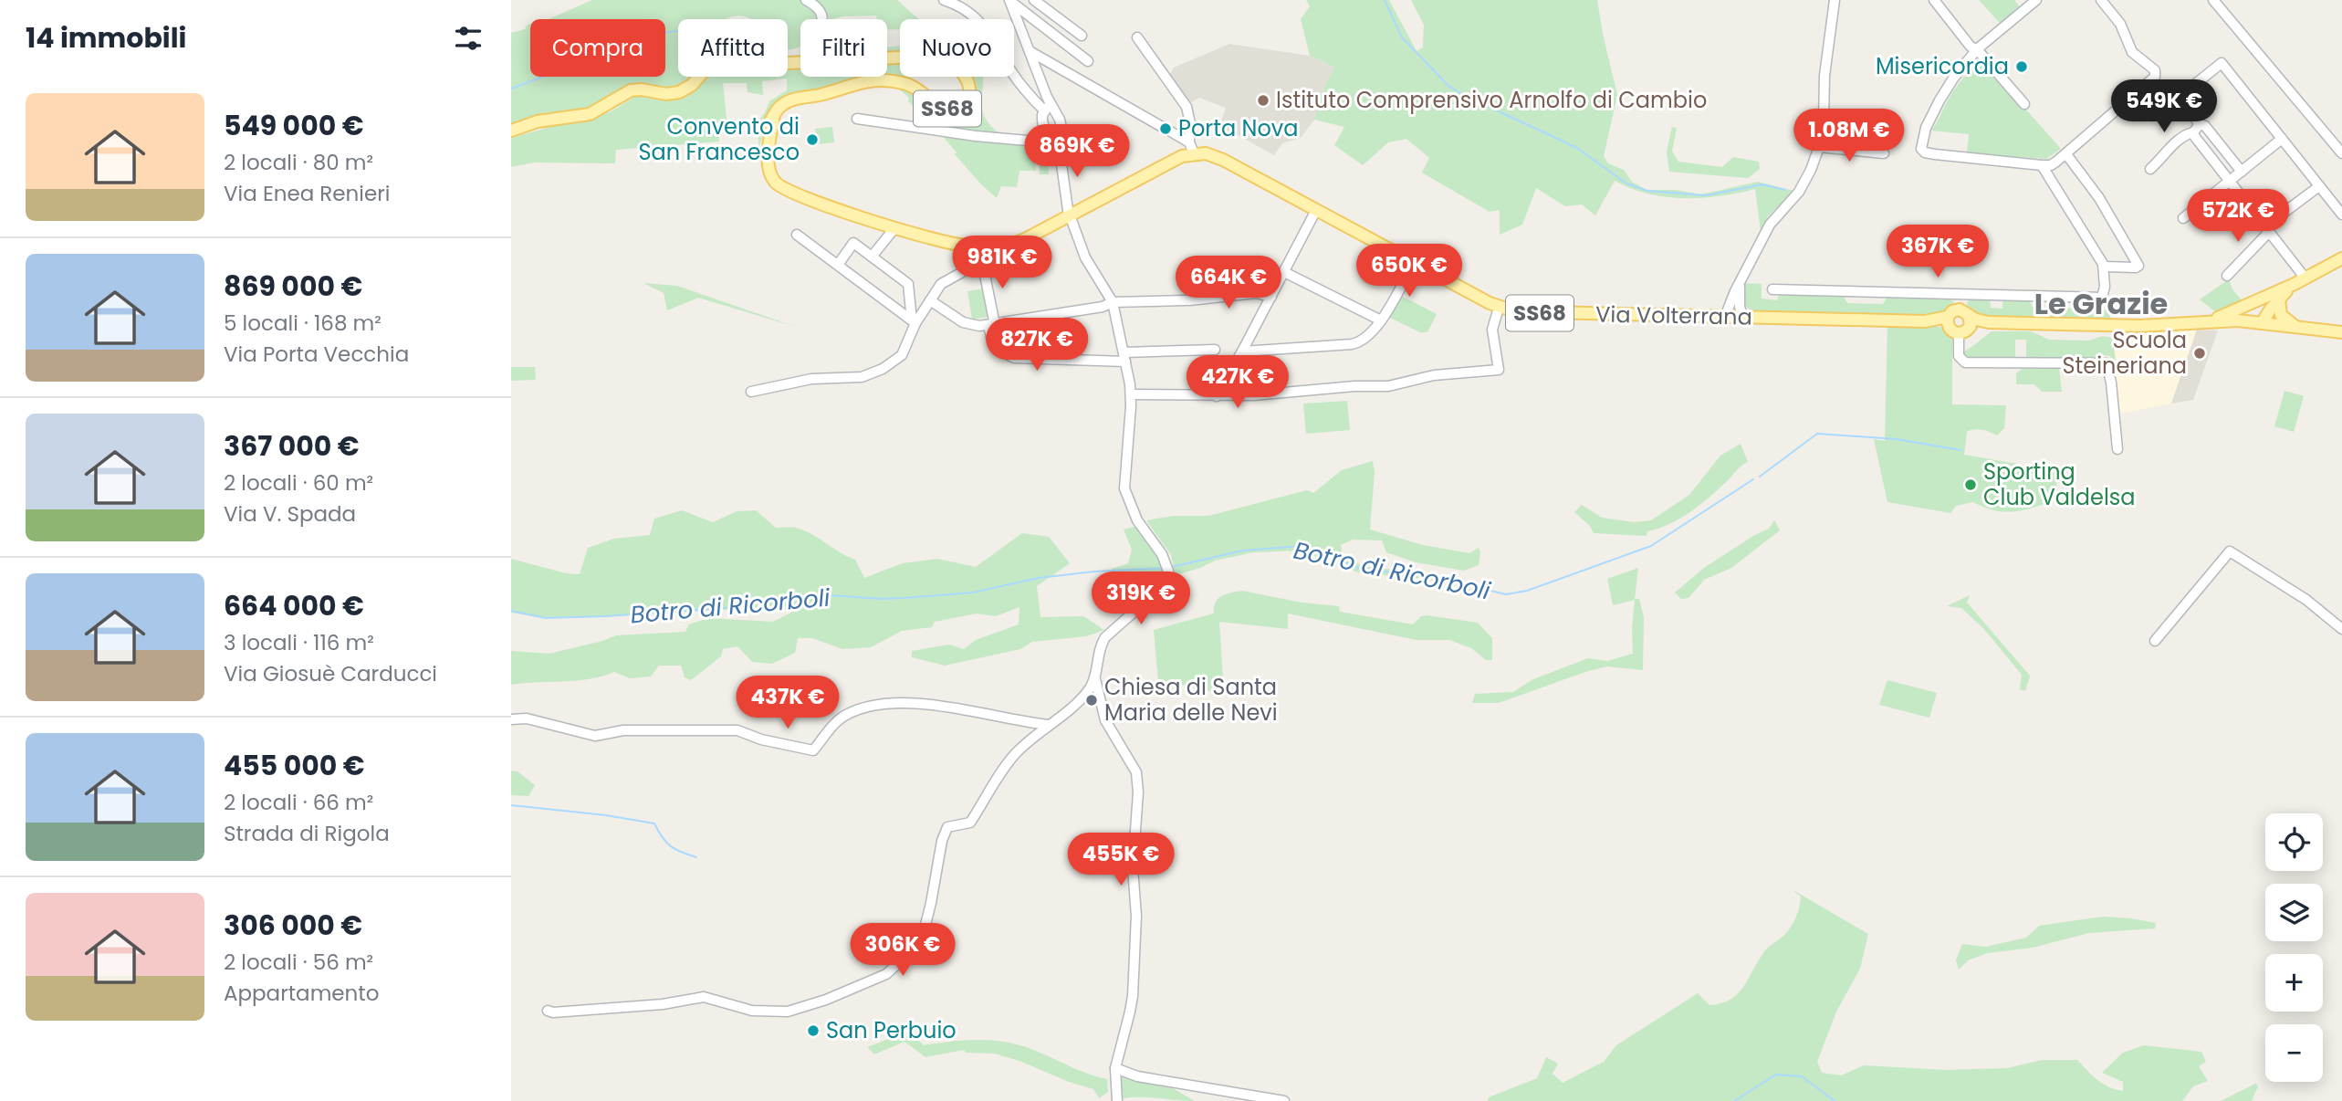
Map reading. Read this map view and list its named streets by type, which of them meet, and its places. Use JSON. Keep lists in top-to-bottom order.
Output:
{
  "streets": {
    "main road": ["SS68", "Via Volterrana"]
  },
  "crossings": [
    ["SS68", "Via Volterrana"]
  ],
  "districts": ["Le Grazie"],
  "water": ["Botro di Ricorboli"],
  "places": [
    "Misericordia",
    "Istituto Comprensivo Arnolfo di Cambio",
    "Porta Nova",
    "Convento di San Francesco",
    "Scuola Steineriana",
    "Sporting Club Valdelsa",
    "Chiesa di Santa Maria delle Nevi",
    "San Perbuio"
  ],
  "page": {
    "heading": "14 immobili",
    "chip": [
      "Compra",
      "Affitta",
      "Filtri",
      "Nuovo"
    ],
    "list": [
      {
        "name": "549 000 €",
        "note": "2 locali · 80 m² · Via Enea Renieri"
      },
      {
        "name": "869 000 €",
        "note": "5 locali · 168 m² · Via Porta Vecchia"
      },
      {
        "name": "367 000 €",
        "note": "2 locali · 60 m² · Via V. Spada"
      },
      {
        "name": "664 000 €",
        "note": "3 locali · 116 m² · Via Giosuè Carducci"
      },
      {
        "name": "455 000 €",
        "note": "2 locali · 66 m² · Strada di Rigola"
      },
      {
        "name": "306 000 €",
        "note": "2 locali · 56 m² · Appartamento"
      }
    ],
    "price": [
      "549K €",
      "1.08M €",
      "869K €",
      "572K €",
      "367K €",
      "981K €",
      "650K €",
      "664K €",
      "827K €",
      "427K €",
      "319K €",
      "437K €",
      "455K €",
      "306K €"
    ],
    "map_buttons": ["+", "−"]
  }
}
